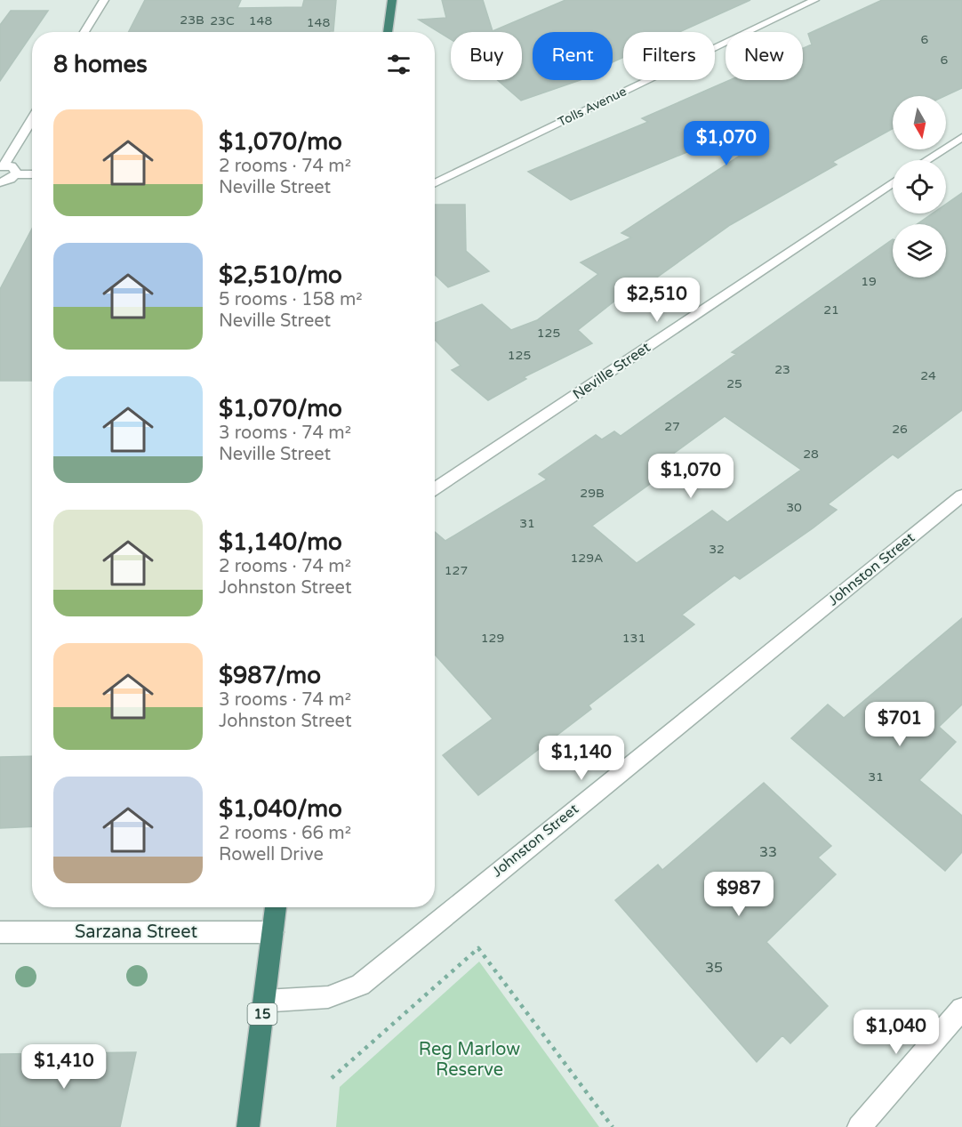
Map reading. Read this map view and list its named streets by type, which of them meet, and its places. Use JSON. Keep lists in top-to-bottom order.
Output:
{
  "streets": {
    "highway": ["15"],
    "street": [
      "Tolls Avenue",
      "Neville Street",
      "Johnston Street",
      "Sarzana Street"
    ]
  },
  "crossings": [
    ["Johnston Street", "15"],
    ["Sarzana Street", "15"]
  ],
  "parks": ["Reg Marlow Reserve"],
  "house_numbers": [
    "23B",
    "23C",
    "148",
    "148",
    "6",
    "6",
    "19",
    "21",
    "125",
    "125",
    "23",
    "24",
    "25",
    "27",
    "26",
    "28",
    "29B",
    "30",
    "31",
    "32",
    "129A",
    "127",
    "129",
    "131",
    "31",
    "33",
    "35"
  ],
  "north": "bottom",
  "page": {
    "chip": [
      "Buy",
      "Rent",
      "Filters",
      "New"
    ],
    "heading": "8 homes",
    "list": [
      {
        "name": "$1,070/mo",
        "note": "2 rooms · 74 m² · Neville Street"
      },
      {
        "name": "$2,510/mo",
        "note": "5 rooms · 158 m² · Neville Street"
      },
      {
        "name": "$1,070/mo",
        "note": "3 rooms · 74 m² · Neville Street"
      },
      {
        "name": "$1,140/mo",
        "note": "2 rooms · 74 m² · Johnston Street"
      },
      {
        "name": "$987/mo",
        "note": "3 rooms · 74 m² · Johnston Street"
      },
      {
        "name": "$1,040/mo",
        "note": "2 rooms · 66 m² · Rowell Drive"
      }
    ],
    "price": [
      "$1,070",
      "$2,510",
      "$1,070",
      "$701",
      "$1,140",
      "$987",
      "$1,040",
      "$1,410"
    ]
  }
}
